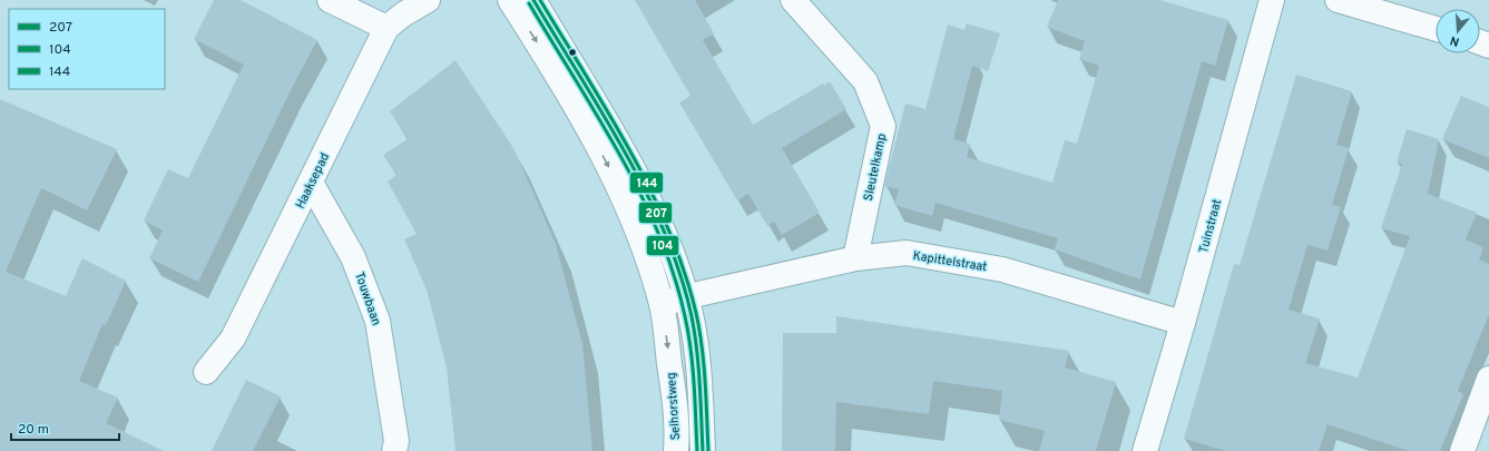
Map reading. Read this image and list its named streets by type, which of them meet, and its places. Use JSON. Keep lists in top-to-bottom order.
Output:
{
  "streets": {
    "street": [
      "Sleutelkamp",
      "Haaksepad",
      "Tuinstraat",
      "Kapittelstraat",
      "Touwbaan",
      "Selhorstweg"
    ]
  },
  "crossings": [
    ["Sleutelkamp", "Kapittelstraat"],
    ["Haaksepad", "Touwbaan"],
    ["Tuinstraat", "Kapittelstraat"],
    ["Kapittelstraat", "Selhorstweg"]
  ],
  "lines": ["transit line 207", "transit line 144", "transit line 104"],
  "legend": ["207", "104", "144"],
  "scale_bar": "20 m",
  "north": "bottom"
}
